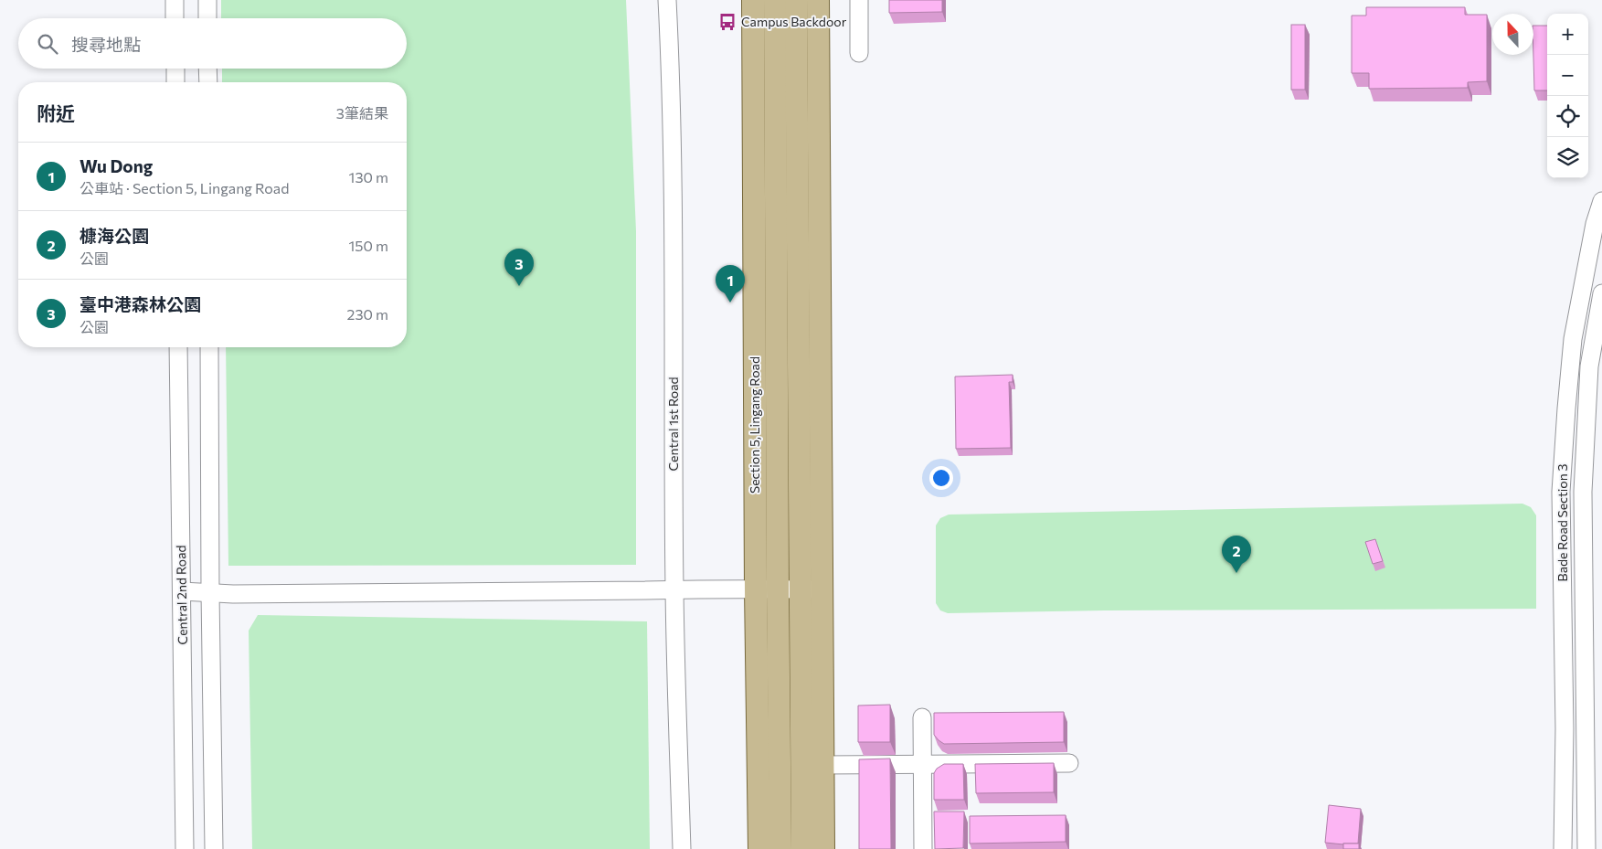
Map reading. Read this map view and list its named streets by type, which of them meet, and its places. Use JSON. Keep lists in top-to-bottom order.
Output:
{
  "streets": {
    "main road": ["Section 5, Lingang Road"],
    "street": ["Central 1st Road", "Bade Road Section 3", "Central 2nd Road"]
  },
  "places": {
    "bus stop": ["Campus Backdoor"]
  },
  "north": "top",
  "page": {
    "map_buttons": ["+", "−"],
    "search": "搜尋地點",
    "heading": ["附近", "3筆結果"],
    "list": [
      {
        "mark": "1",
        "name": "Wu Dong",
        "note": "公車站 · Section 5, Lingang Road",
        "value": "130 m"
      },
      {
        "mark": "2",
        "name": "槺海公園",
        "note": "公園",
        "value": "150 m"
      },
      {
        "mark": "3",
        "name": "臺中港森林公園",
        "note": "公園",
        "value": "230 m"
      }
    ],
    "pins": ["3", "1", "2"]
  }
}
